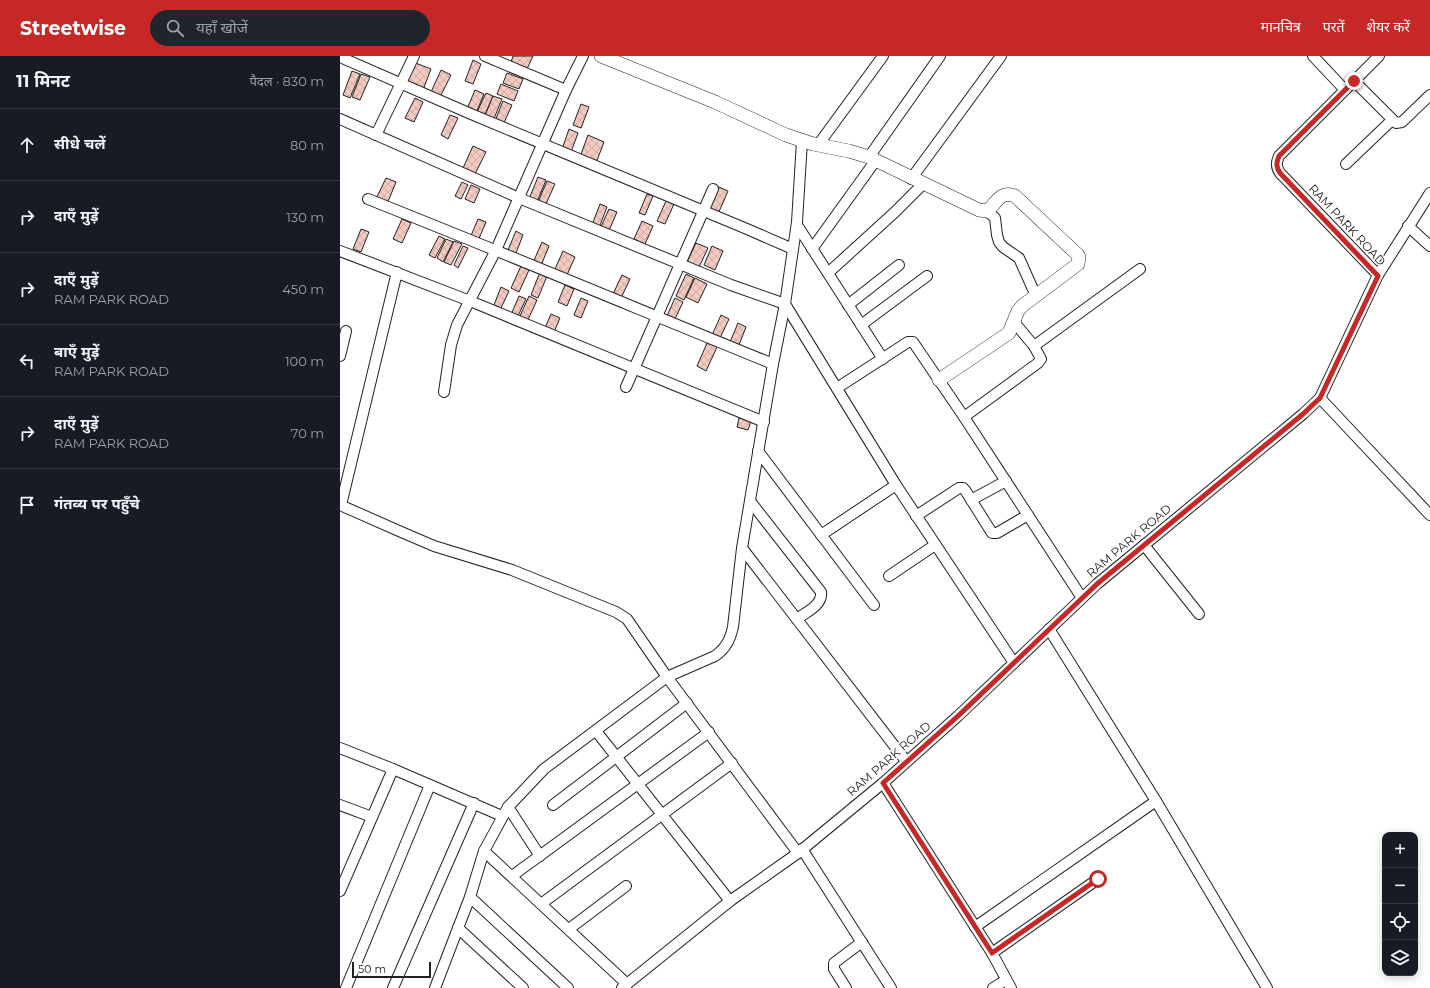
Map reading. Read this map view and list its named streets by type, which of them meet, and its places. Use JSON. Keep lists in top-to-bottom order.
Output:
{
  "streets": {
    "street": ["RAM PARK ROAD"]
  },
  "scale_bar": "50 m",
  "page": {
    "header": "Streetwise",
    "search": "यहाँ खोजें",
    "nav": ["मानचित्र", "परतें", "शेयर करें"],
    "heading": ["11 मिनट", "पैदल · 830 m"],
    "list": [
      ["सीधे चलें", "80 m"],
      ["दाएँ मुड़ें", "130 m"],
      ["दाएँ मुड़ें", "RAM PARK ROAD", "450 m"],
      ["बाएँ मुड़ें", "RAM PARK ROAD", "100 m"],
      ["दाएँ मुड़ें", "RAM PARK ROAD", "70 m"],
      "गंतव्य पर पहुँचे"
    ],
    "map_buttons": ["+", "−"],
    "scale": "50 m"
  }
}
